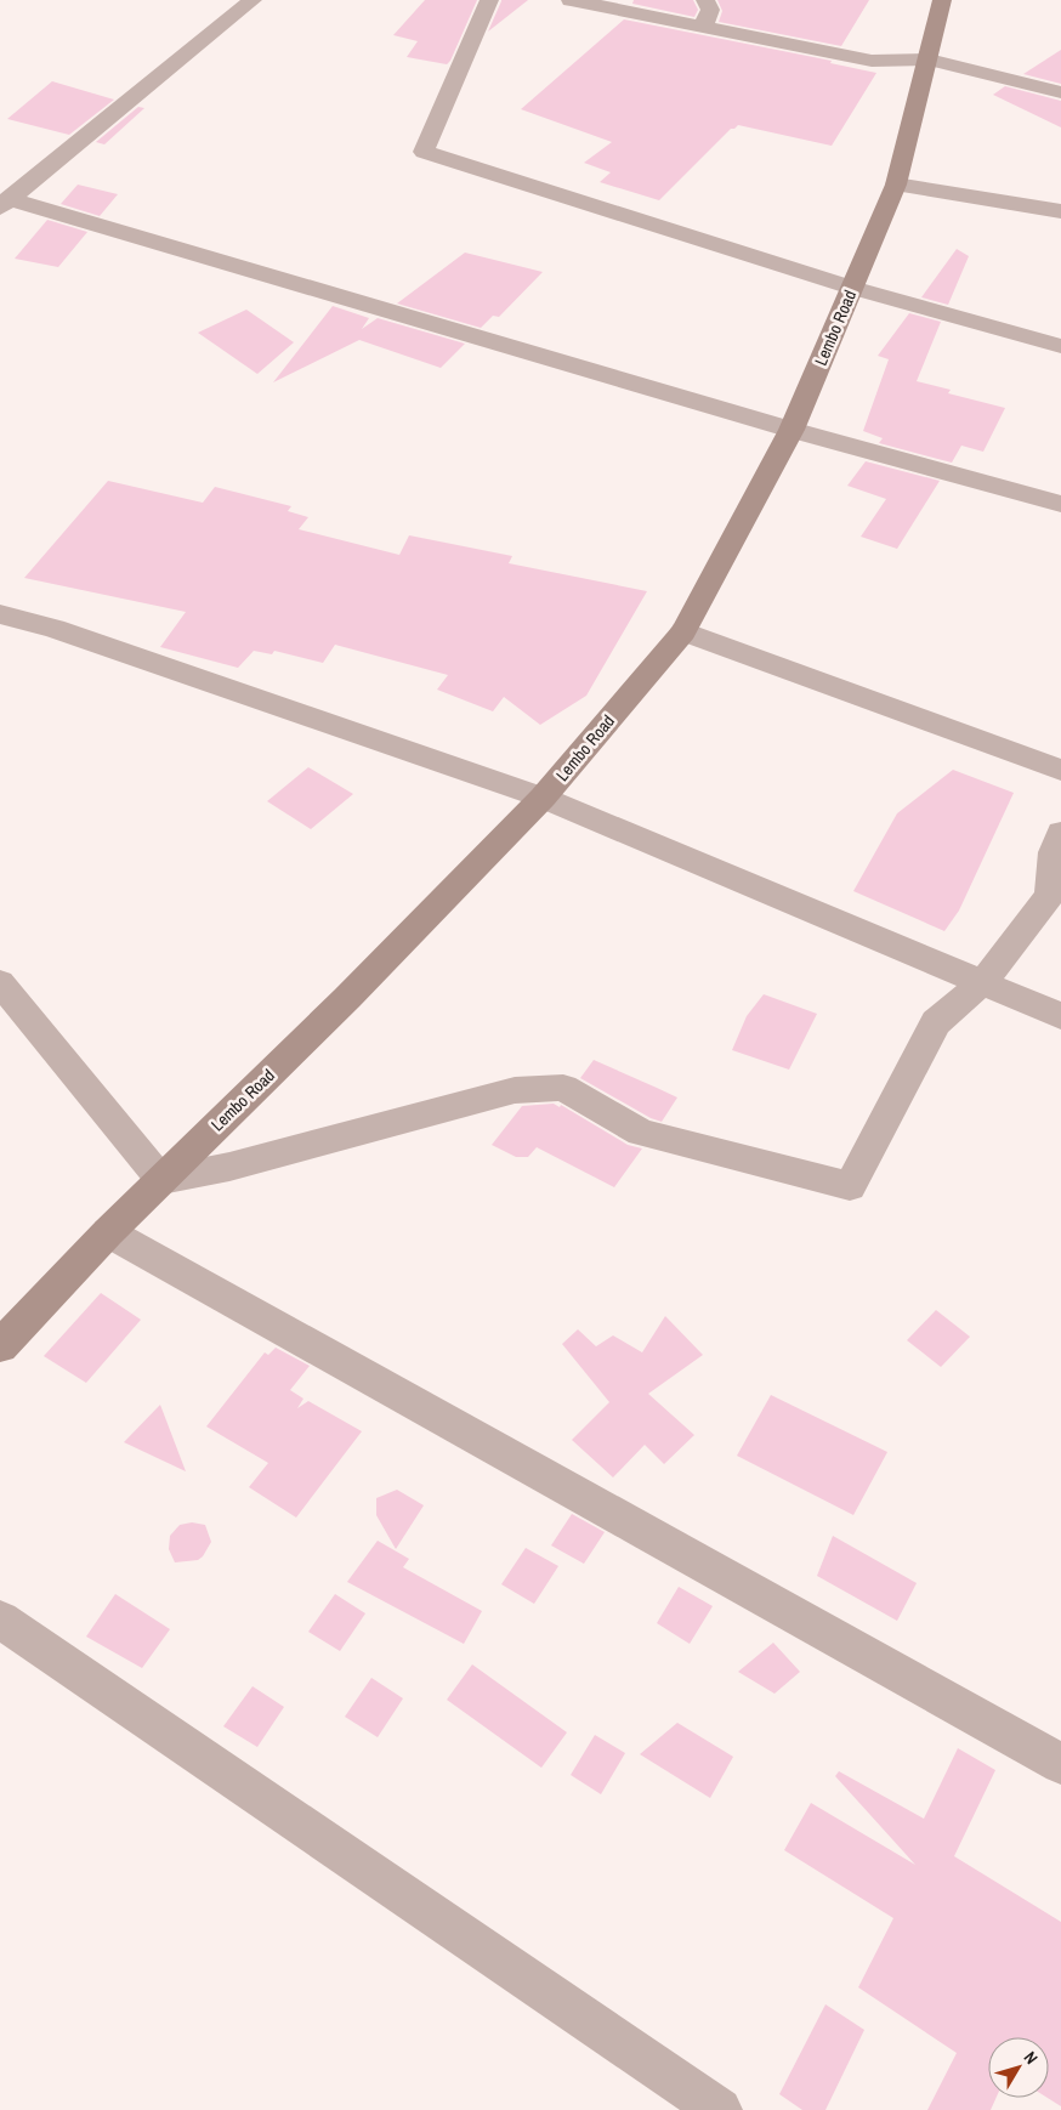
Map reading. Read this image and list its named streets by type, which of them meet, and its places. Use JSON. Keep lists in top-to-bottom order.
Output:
{
  "streets": {
    "street": ["Lembo Road"]
  },
  "north": "top right"
}
